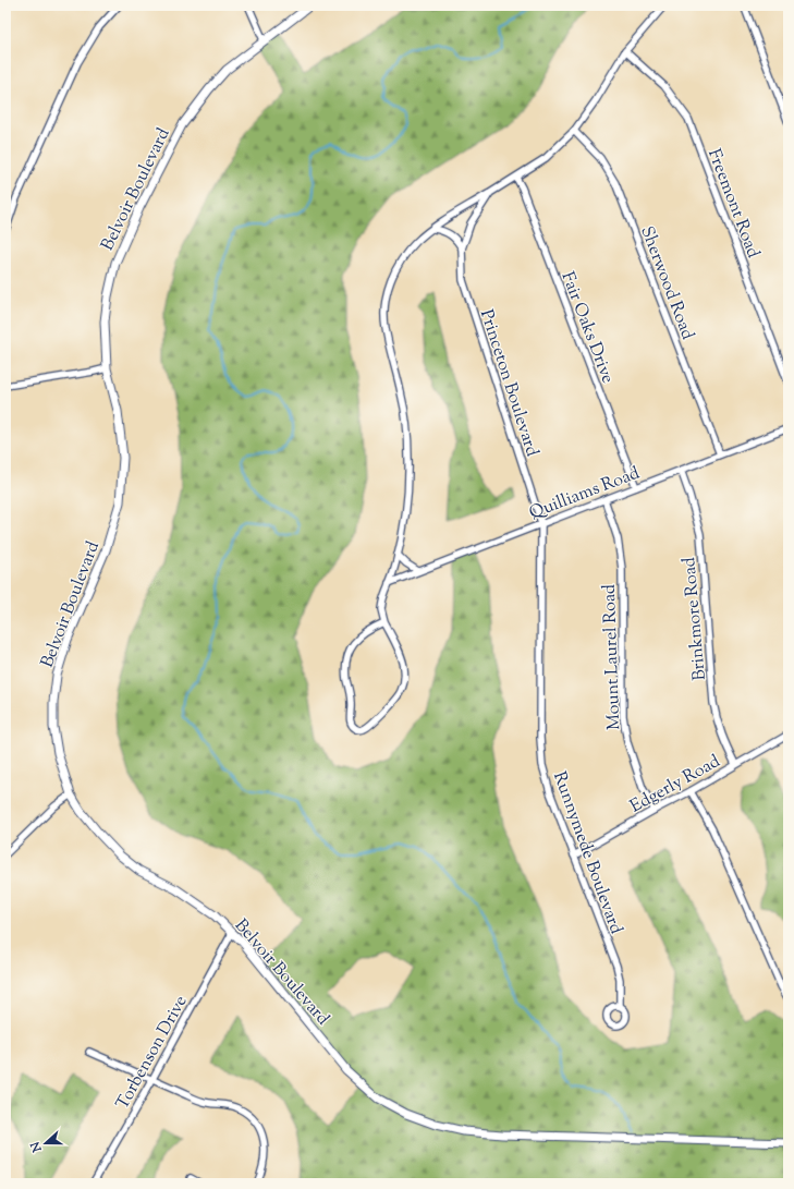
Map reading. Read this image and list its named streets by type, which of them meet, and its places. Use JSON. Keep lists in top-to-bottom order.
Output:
{
  "streets": {
    "street": [
      "Belvoir Boulevard",
      "Freemont Road",
      "Sherwood Road",
      "Fair Oaks Drive",
      "Princeton Boulevard",
      "Quilliams Road",
      "Brinkmore Road",
      "Mount Laurel Road",
      "Edgerly Road",
      "Runnymede Boulevard",
      "Torbenson Drive"
    ]
  },
  "crossings": [
    ["Belvoir Boulevard", "Torbenson Drive"],
    ["Freemont Road", "Princeton Boulevard"],
    ["Sherwood Road", "Princeton Boulevard"],
    ["Sherwood Road", "Quilliams Road"],
    ["Fair Oaks Drive", "Princeton Boulevard"],
    ["Fair Oaks Drive", "Quilliams Road"],
    ["Princeton Boulevard", "Quilliams Road"],
    ["Princeton Boulevard", "Runnymede Boulevard"],
    ["Quilliams Road", "Brinkmore Road"],
    ["Quilliams Road", "Mount Laurel Road"],
    ["Quilliams Road", "Runnymede Boulevard"],
    ["Brinkmore Road", "Edgerly Road"],
    ["Mount Laurel Road", "Edgerly Road"],
    ["Edgerly Road", "Runnymede Boulevard"]
  ],
  "north": "left"
}
